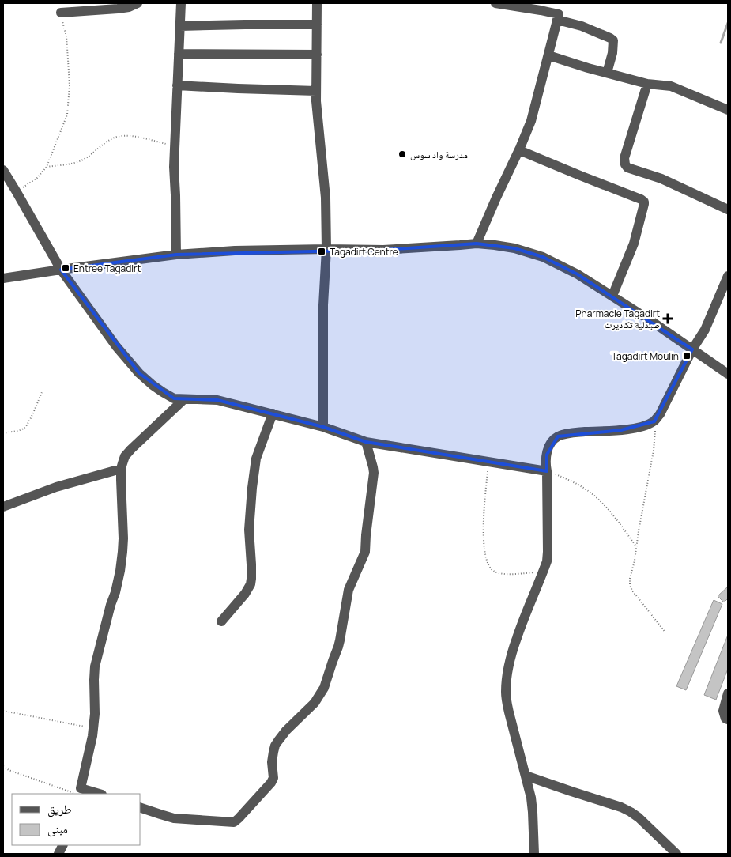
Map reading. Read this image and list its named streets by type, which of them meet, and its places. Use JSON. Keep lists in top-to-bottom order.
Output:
{
  "places": {
    "other": ["مدرسة واد سوس"],
    "transit": ["Tagadirt Centre", "Entree Tagadirt", "Tagadirt Moulin"],
    "health": ["Pharmacie Tagadirt صيدلية تكاديرت"]
  },
  "legend": ["طريق", "مبنى"]
}
